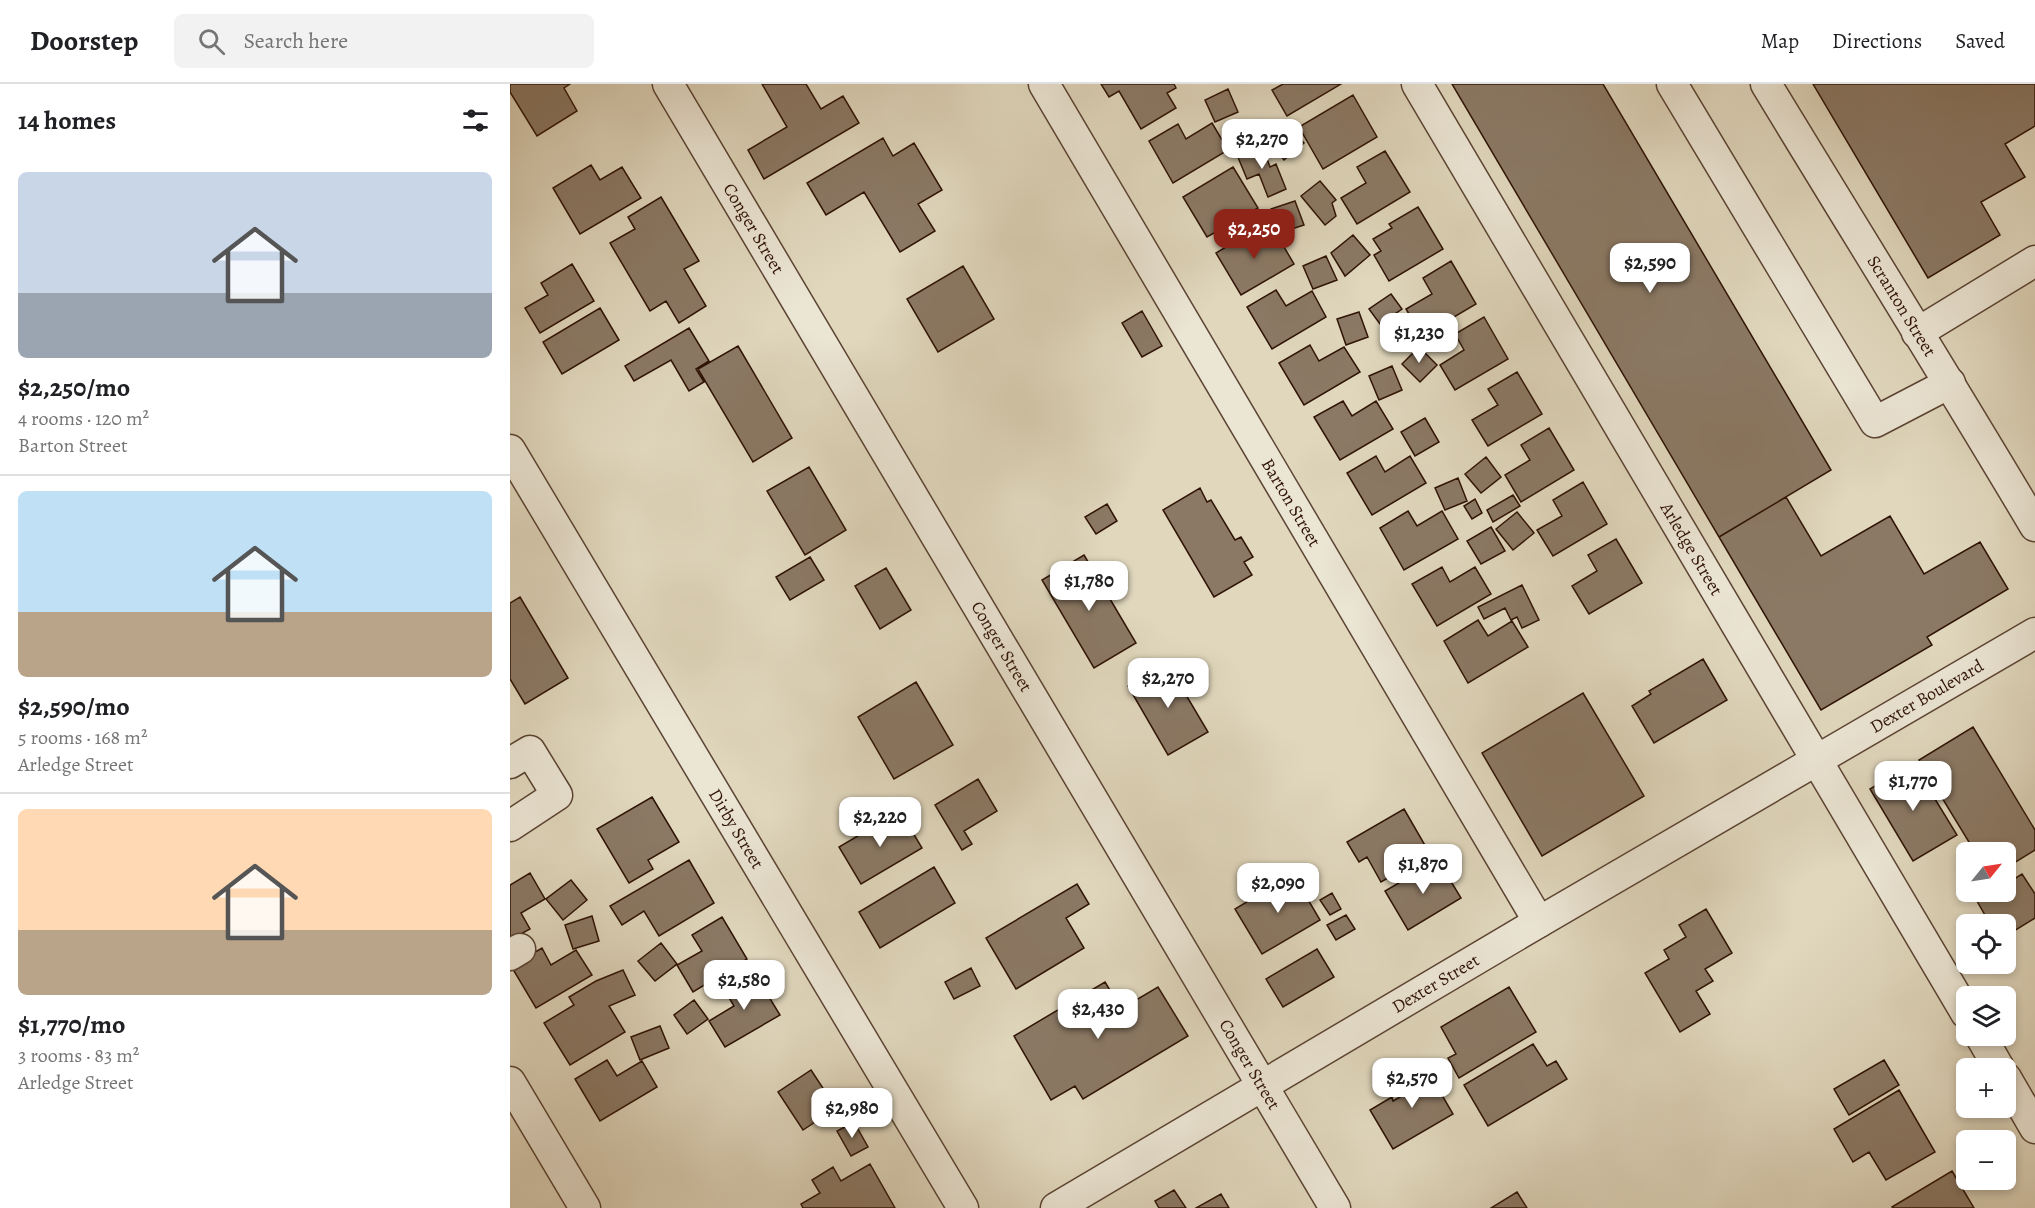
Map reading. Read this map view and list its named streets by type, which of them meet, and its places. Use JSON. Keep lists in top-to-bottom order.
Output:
{
  "streets": {
    "street": [
      "Conger Street",
      "Scranton Street",
      "Barton Street",
      "Arledge Street",
      "Dexter Boulevard",
      "Dirby Street",
      "Dexter Street"
    ]
  },
  "crossings": [
    ["Conger Street", "Dexter Street"],
    ["Barton Street", "Dexter Street"],
    ["Arledge Street", "Dexter Boulevard"],
    ["Arledge Street", "Dexter Street"],
    ["Dexter Boulevard", "Dexter Street"]
  ],
  "north": "top right",
  "page": {
    "header": "Doorstep",
    "search": "Search here",
    "nav": ["Map", "Directions", "Saved"],
    "heading": "14 homes",
    "price": [
      "$2,270",
      "$2,250",
      "$2,590",
      "$1,230",
      "$1,780",
      "$2,270",
      "$1,770",
      "$2,220",
      "$1,870",
      "$2,090",
      "$2,580",
      "$2,430",
      "$2,570",
      "$2,980"
    ],
    "list": [
      {
        "name": "$2,250/mo",
        "note": "4 rooms · 120 m² · Barton Street"
      },
      {
        "name": "$2,590/mo",
        "note": "5 rooms · 168 m² · Arledge Street"
      },
      {
        "name": "$1,770/mo",
        "note": "3 rooms · 83 m² · Arledge Street"
      }
    ],
    "map_buttons": ["+", "−"]
  }
}
